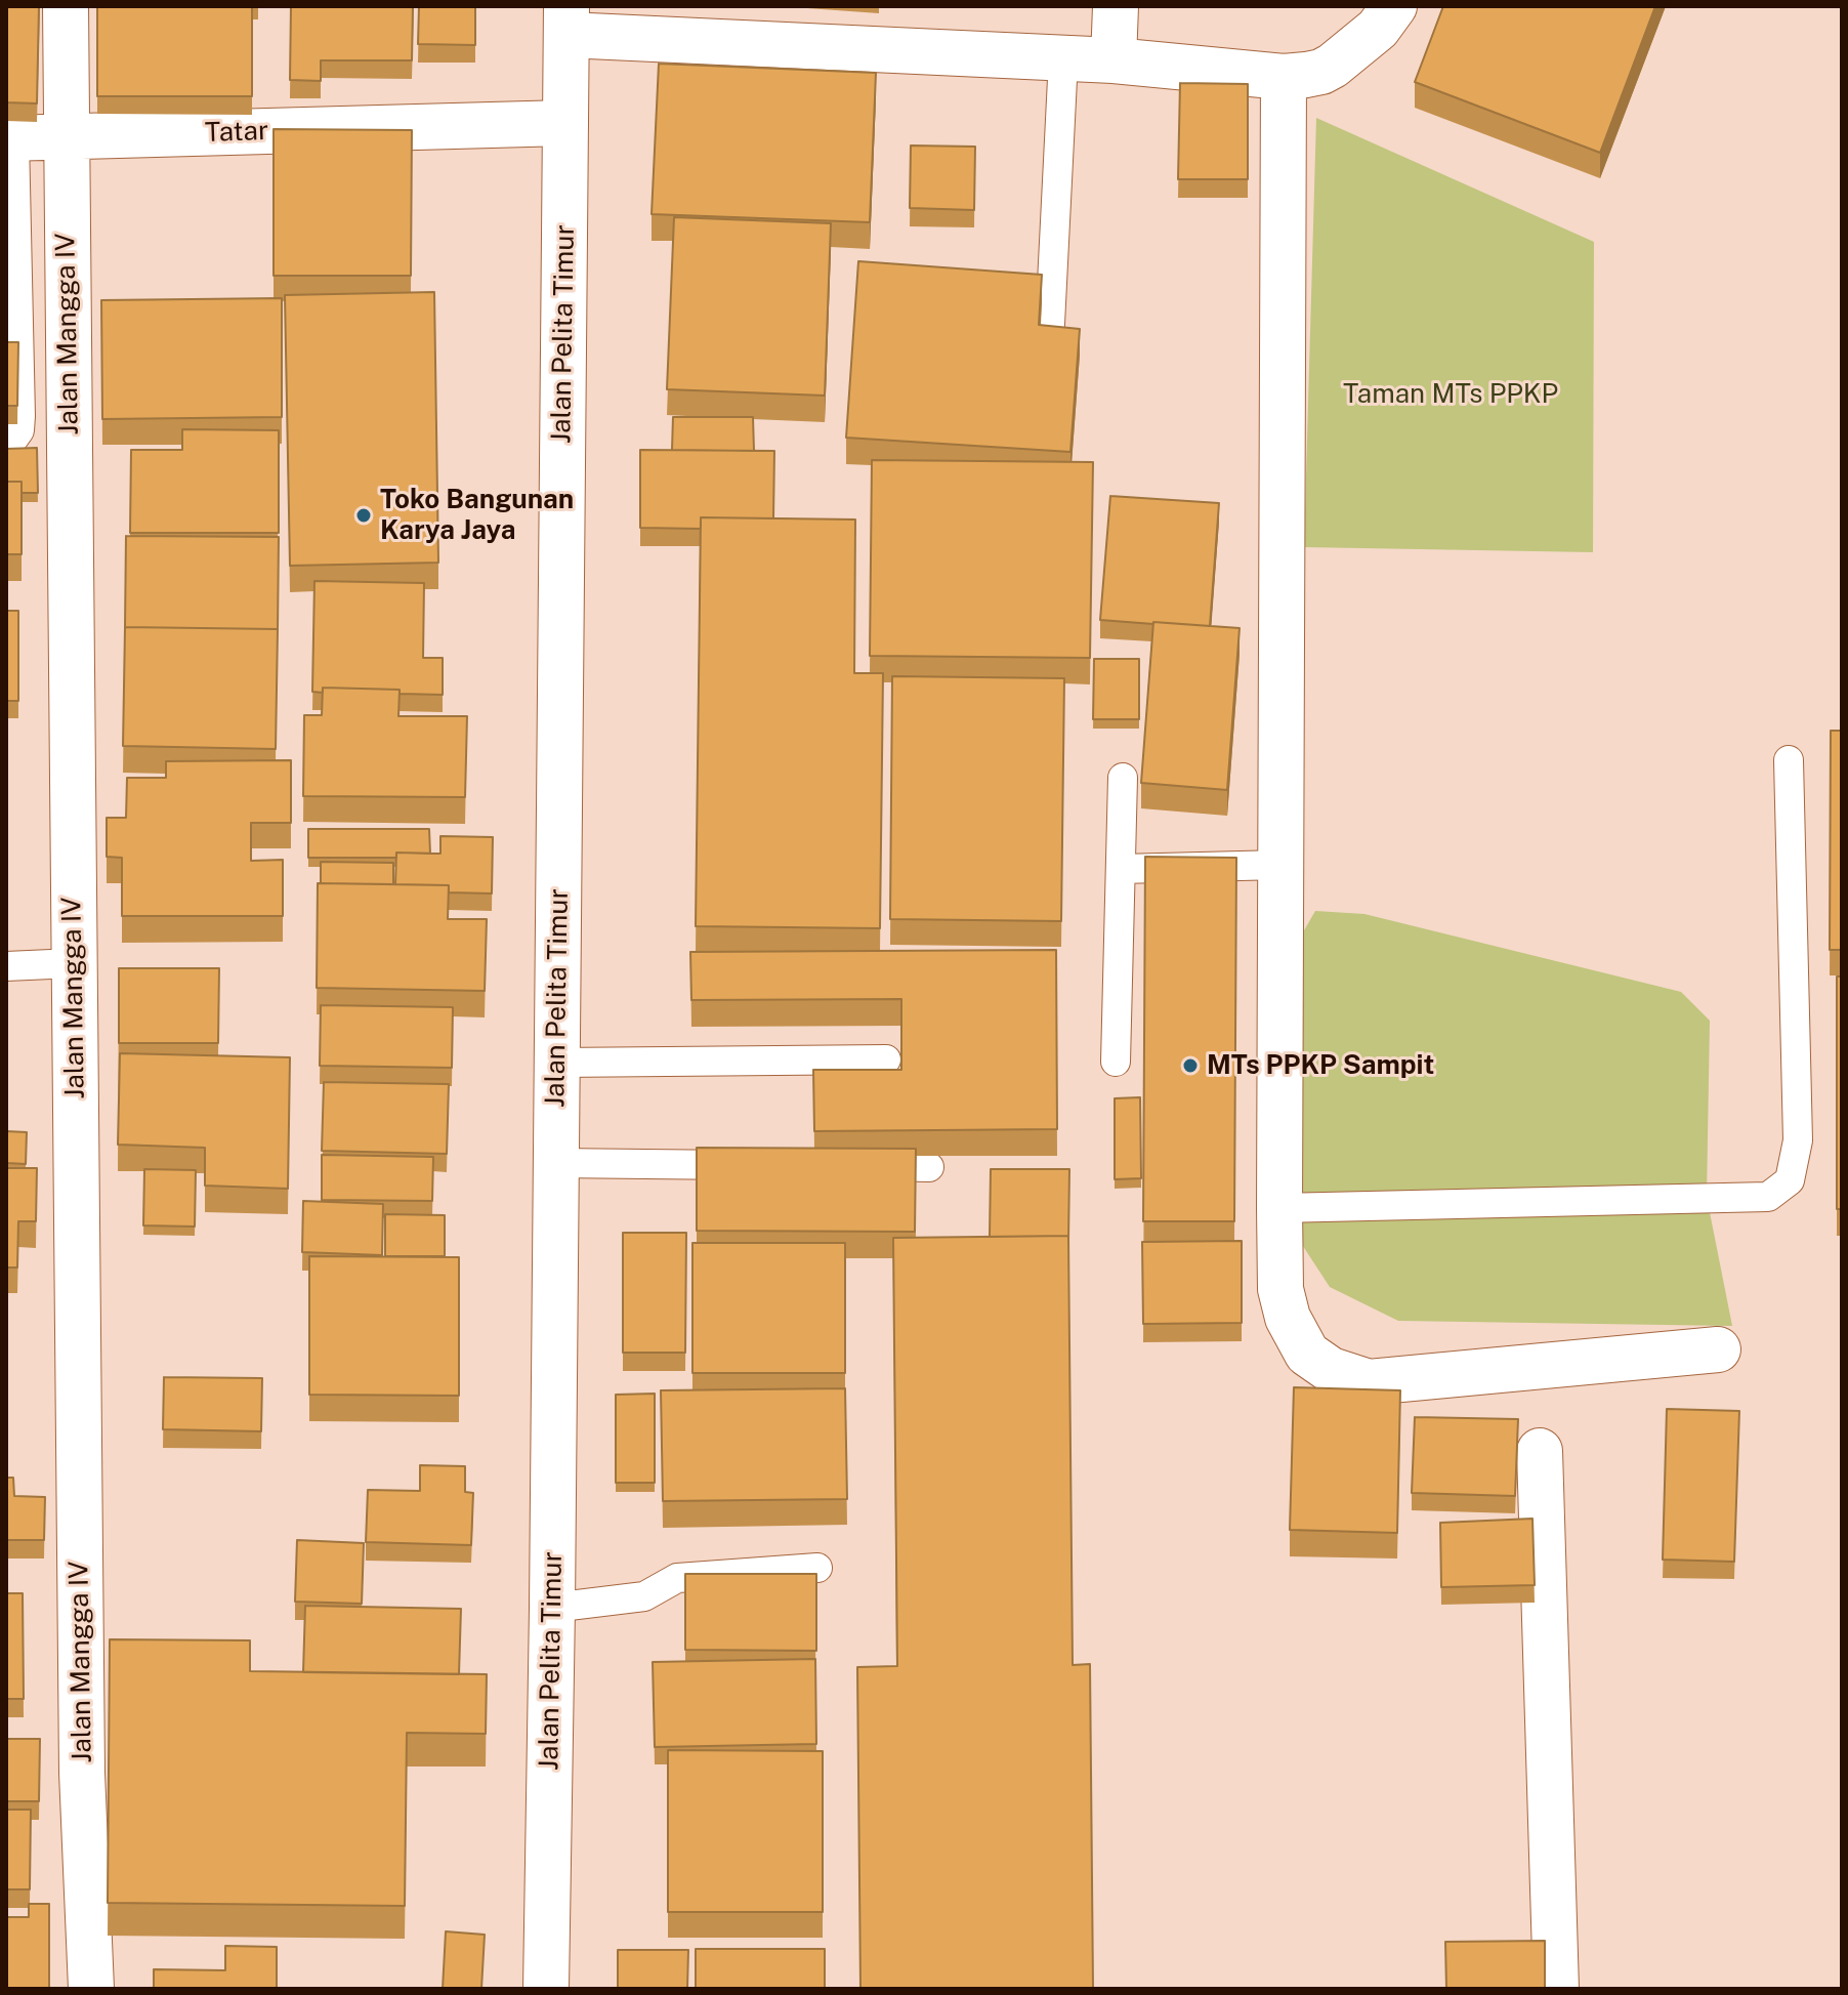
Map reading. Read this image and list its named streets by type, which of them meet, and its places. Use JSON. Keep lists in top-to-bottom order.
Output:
{
  "streets": {
    "street": ["Tatar", "Jalan Mangga IV", "Jalan Pelita Timur"]
  },
  "crossings": [
    ["Tatar", "Jalan Mangga IV"],
    ["Tatar", "Jalan Pelita Timur"]
  ],
  "parks": ["Taman MTs PPKP"],
  "places": ["Toko Bangunan Karya Jaya", "MTs PPKP Sampit"]
}
